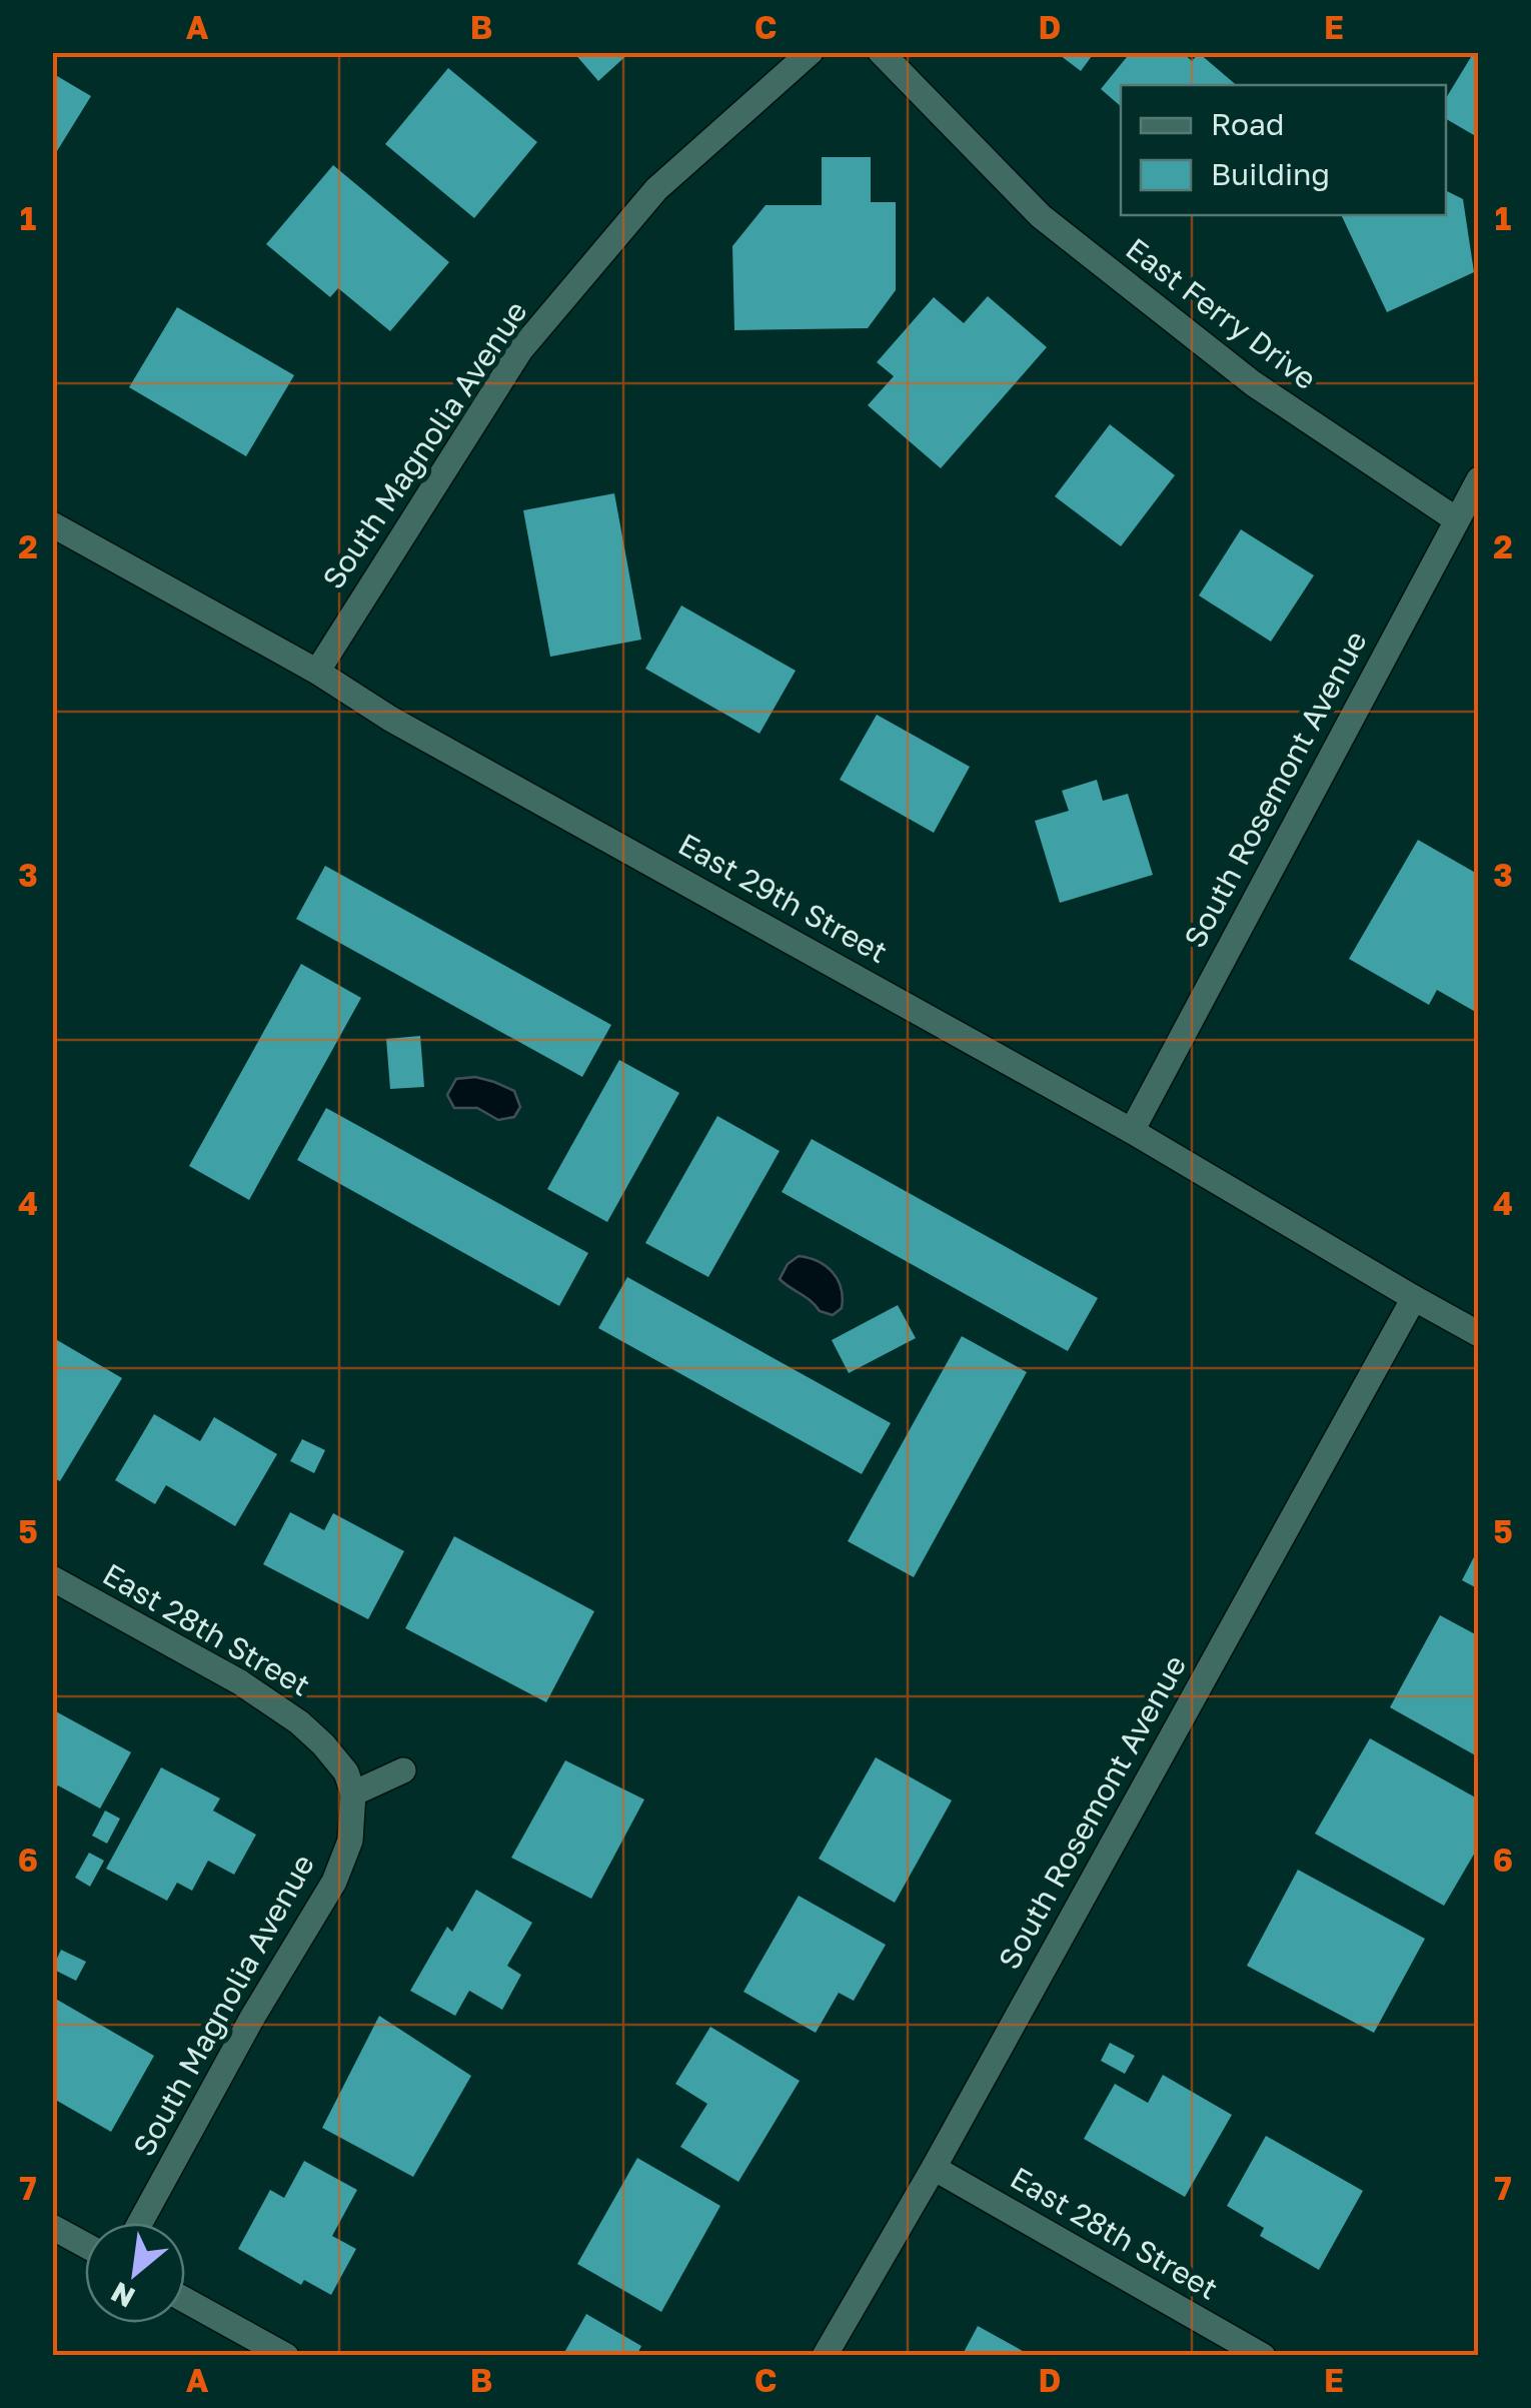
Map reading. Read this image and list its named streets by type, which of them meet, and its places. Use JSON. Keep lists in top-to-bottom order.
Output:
{
  "streets": {
    "street": [
      "East Ferry Drive",
      "South Magnolia Avenue",
      "South Rosemont Avenue",
      "East 29th Street",
      "East 28th Street"
    ]
  },
  "crossings": [
    ["East Ferry Drive", "South Rosemont Avenue"],
    ["South Magnolia Avenue", "East 29th Street"],
    ["South Magnolia Avenue", "East 28th Street"],
    ["South Rosemont Avenue", "East 29th Street"],
    ["South Rosemont Avenue", "East 28th Street"]
  ],
  "legend": ["Road", "Building"],
  "north": "bottom left",
  "grid": {
    "columns": [
      "A",
      "B",
      "C",
      "D",
      "E"
    ],
    "rows": [
      "1",
      "2",
      "3",
      "4",
      "5",
      "6",
      "7"
    ]
  }
}
